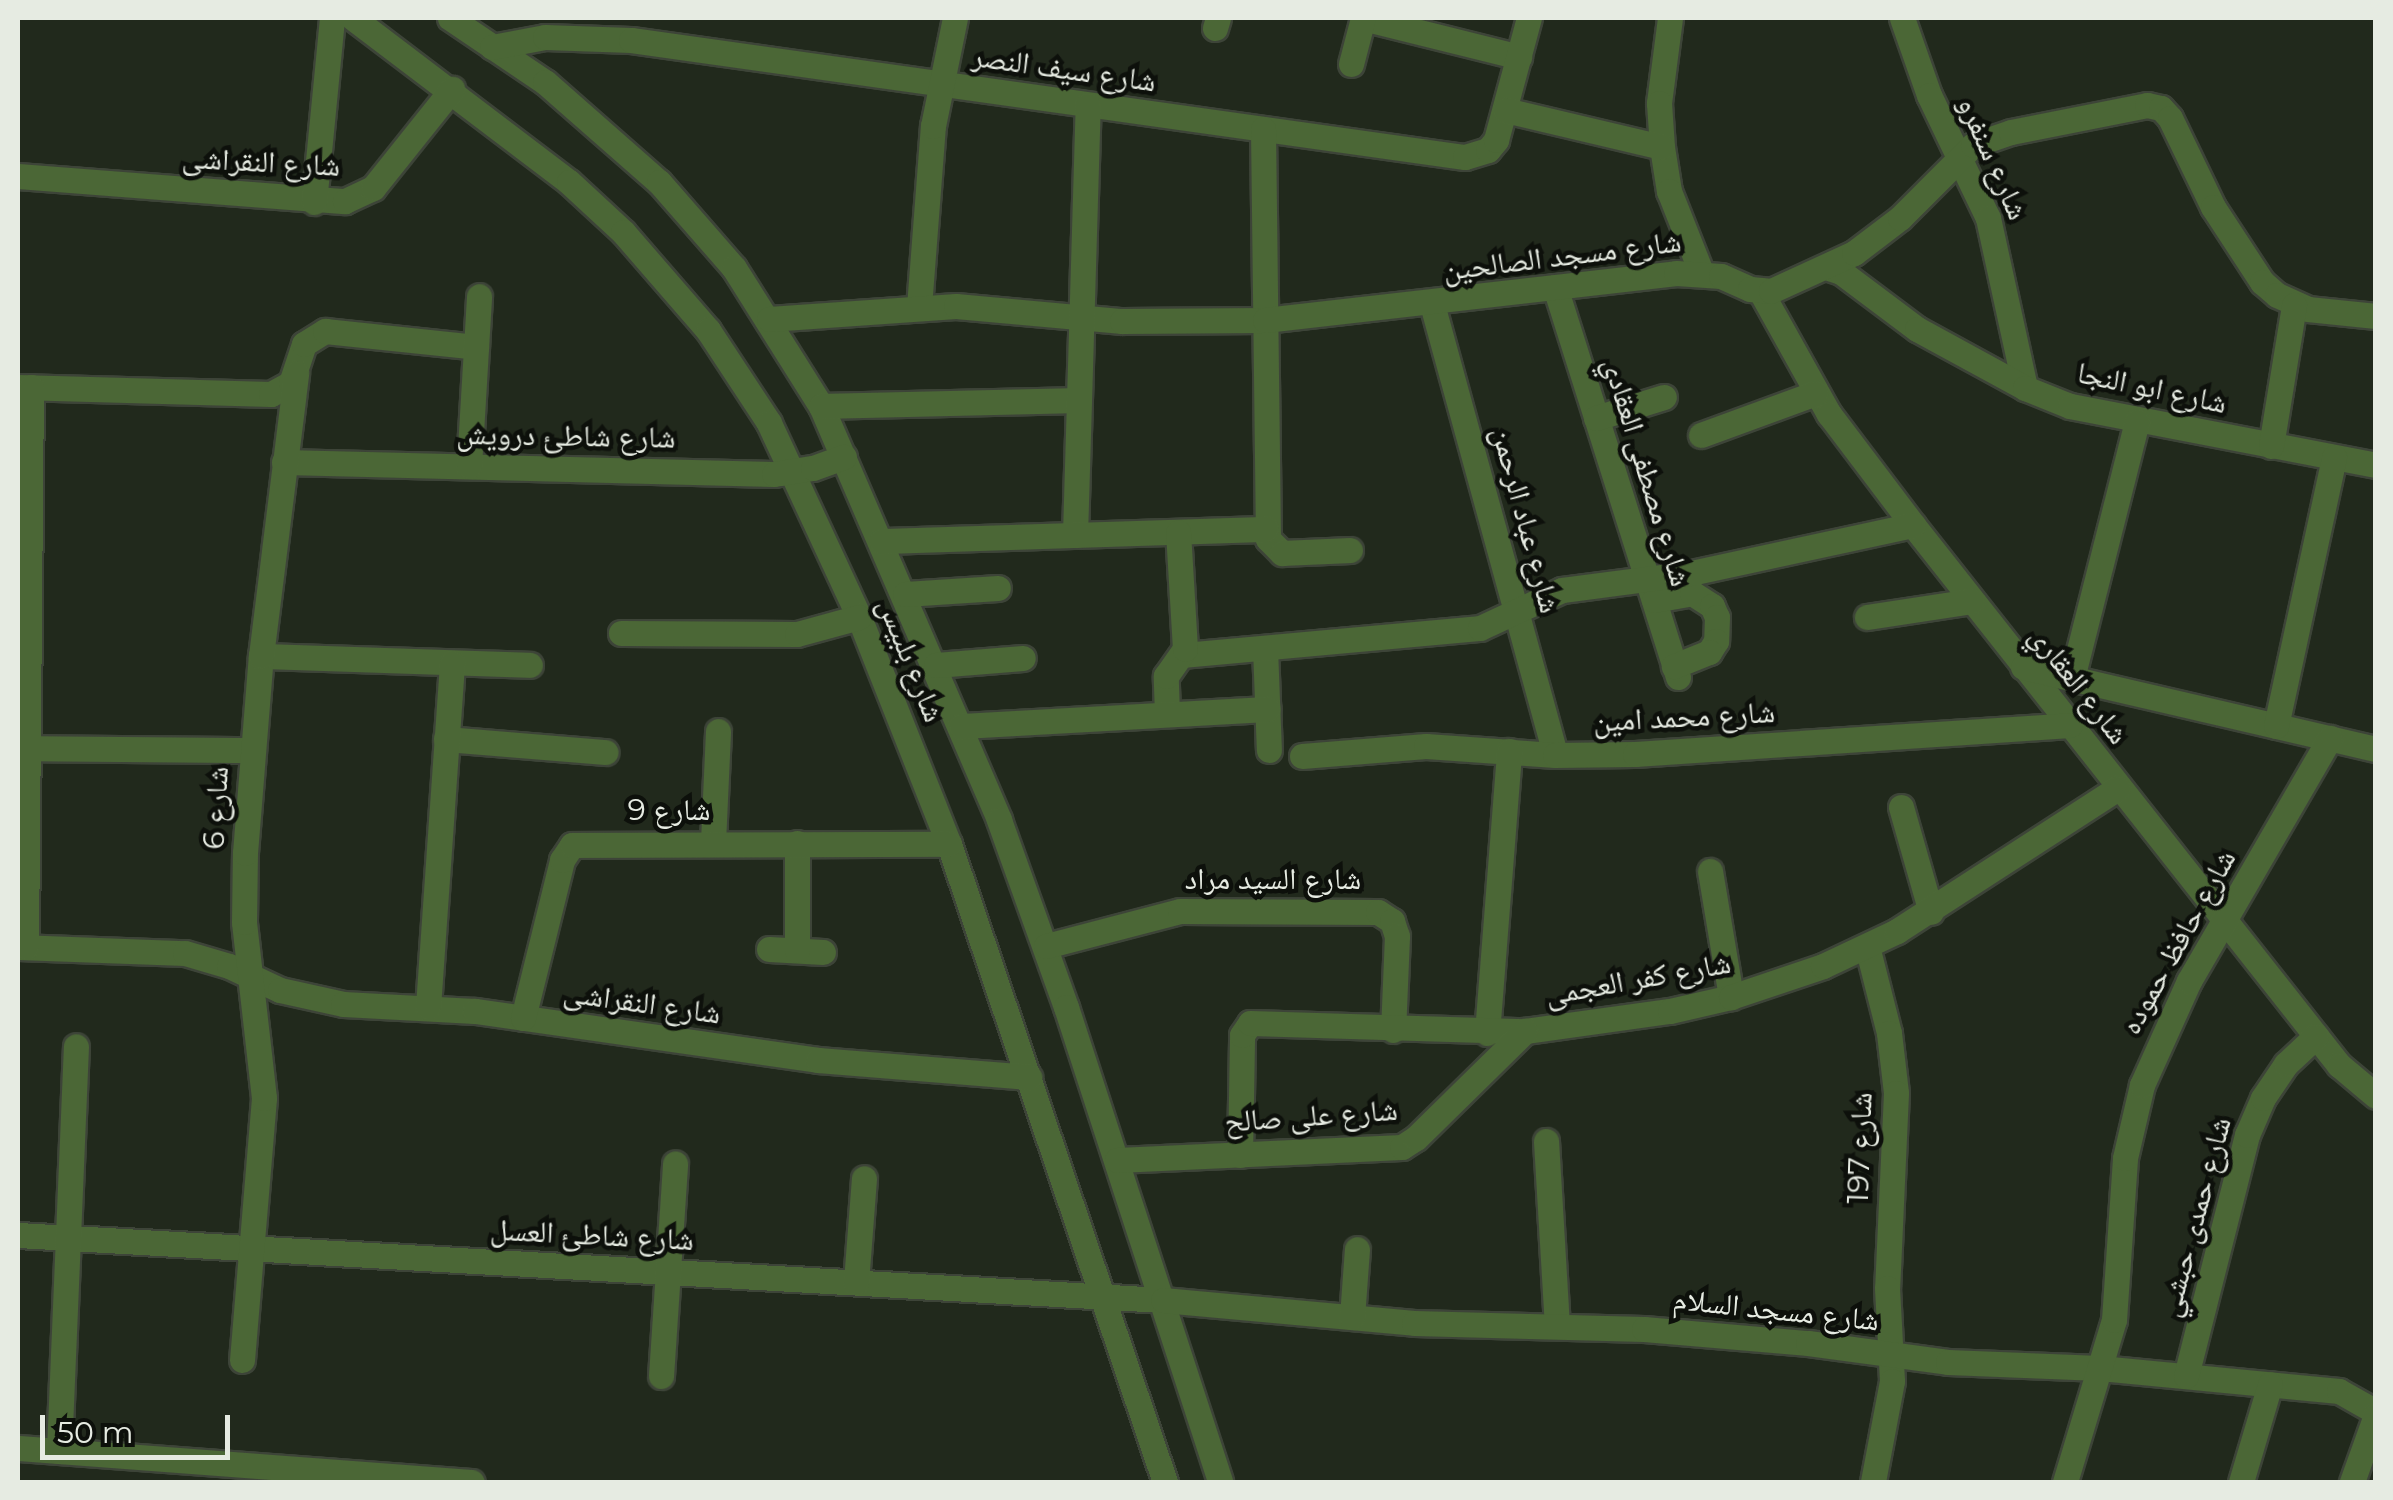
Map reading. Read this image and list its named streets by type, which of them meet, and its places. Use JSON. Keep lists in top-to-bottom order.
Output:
{
  "streets": {
    "street": [
      "شارع سيف النصر",
      "شارع سنفرو",
      "شارع النقراشى",
      "شارع مسجد الصالحين",
      "شارع ابو النجا",
      "شارع شاطئ درويش",
      "شارع مصطفى العقادي",
      "شارع عباد الرحمن",
      "شارع بلبيس",
      "شارع العقاري",
      "شارع محمد امين",
      "شارع 6",
      "شارع 9",
      "شارع السيد مراد",
      "شارع حافظ حموده",
      "شارع كفر العجمى",
      "شارع على صالح",
      "شارع 197",
      "شارع حمدى حبشي",
      "شارع شاطئ العسل",
      "شارع مسجد السلام"
    ]
  },
  "crossings": [
    ["شارع سيف النصر", "شارع بلبيس"],
    ["شارع سنفرو", "شارع ابو النجا"],
    ["شارع النقراشى", "شارع بلبيس"],
    ["شارع النقراشى", "شارع 6"],
    ["شارع النقراشى", "شارع 9"],
    ["شارع مسجد الصالحين", "شارع مصطفى العقادي"],
    ["شارع مسجد الصالحين", "شارع عباد الرحمن"],
    ["شارع مسجد الصالحين", "شارع بلبيس"],
    ["شارع مسجد الصالحين", "شارع العقاري"],
    ["شارع شاطئ درويش", "شارع بلبيس"],
    ["شارع شاطئ درويش", "شارع 6"],
    ["شارع عباد الرحمن", "شارع محمد امين"],
    ["شارع بلبيس", "شارع 9"],
    ["شارع بلبيس", "شارع السيد مراد"],
    ["شارع بلبيس", "شارع على صالح"],
    ["شارع بلبيس", "شارع شاطئ العسل"],
    ["شارع بلبيس", "شارع مسجد السلام"],
    ["شارع العقاري", "شارع محمد امين"],
    ["شارع العقاري", "شارع حافظ حموده"],
    ["شارع العقاري", "شارع كفر العجمى"],
    ["شارع العقاري", "شارع حمدى حبشي"],
    ["شارع 6", "شارع شاطئ العسل"],
    ["شارع السيد مراد", "شارع كفر العجمى"],
    ["شارع حافظ حموده", "شارع مسجد السلام"],
    ["شارع كفر العجمى", "شارع على صالح"],
    ["شارع كفر العجمى", "شارع 197"],
    ["شارع 197", "شارع مسجد السلام"],
    ["شارع حمدى حبشي", "شارع مسجد السلام"],
    ["شارع شاطئ العسل", "شارع مسجد السلام"]
  ],
  "scale_bar": "50 m"
}
